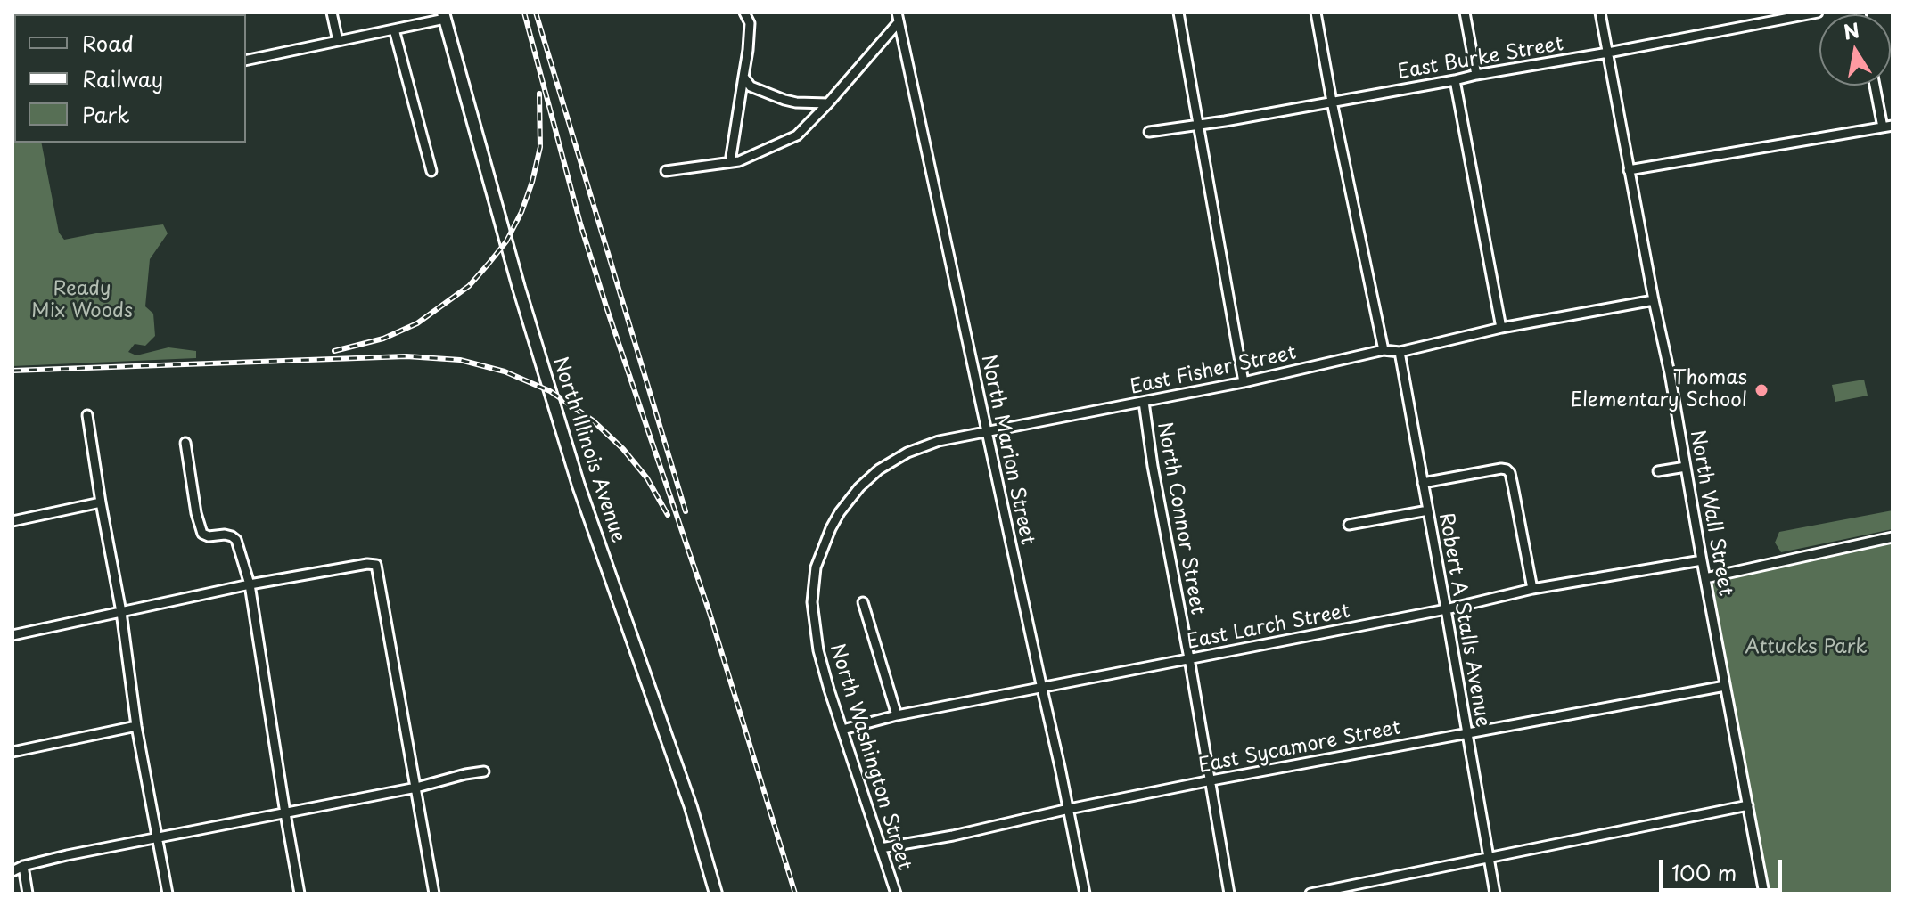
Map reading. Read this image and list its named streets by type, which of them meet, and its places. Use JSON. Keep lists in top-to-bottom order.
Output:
{
  "streets": {
    "main road": ["North Illinois Avenue"],
    "street": [
      "East Burke Street",
      "East Fisher Street",
      "North Marion Street",
      "North Wall Street",
      "North Connor Street",
      "Robert A Stalls Avenue",
      "East Larch Street",
      "East Sycamore Street",
      "North Washington Street"
    ]
  },
  "crossings": [
    ["East Burke Street", "North Wall Street"],
    ["East Fisher Street", "North Marion Street"],
    ["East Fisher Street", "North Wall Street"],
    ["East Fisher Street", "North Connor Street"],
    ["East Fisher Street", "Robert A Stalls Avenue"],
    ["East Fisher Street", "North Washington Street"],
    ["North Marion Street", "East Larch Street"],
    ["North Marion Street", "East Sycamore Street"],
    ["North Wall Street", "East Larch Street"],
    ["North Wall Street", "East Sycamore Street"],
    ["North Connor Street", "East Larch Street"],
    ["North Connor Street", "East Sycamore Street"],
    ["Robert A Stalls Avenue", "East Larch Street"],
    ["Robert A Stalls Avenue", "East Sycamore Street"],
    ["East Larch Street", "North Washington Street"],
    ["East Sycamore Street", "North Washington Street"]
  ],
  "parks": ["Ready Mix Woods", "Attucks Park"],
  "places": ["Thomas Elementary School"],
  "legend": ["Road", "Railway", "Park"],
  "scale_bar": "100 m",
  "north": "top"
}
